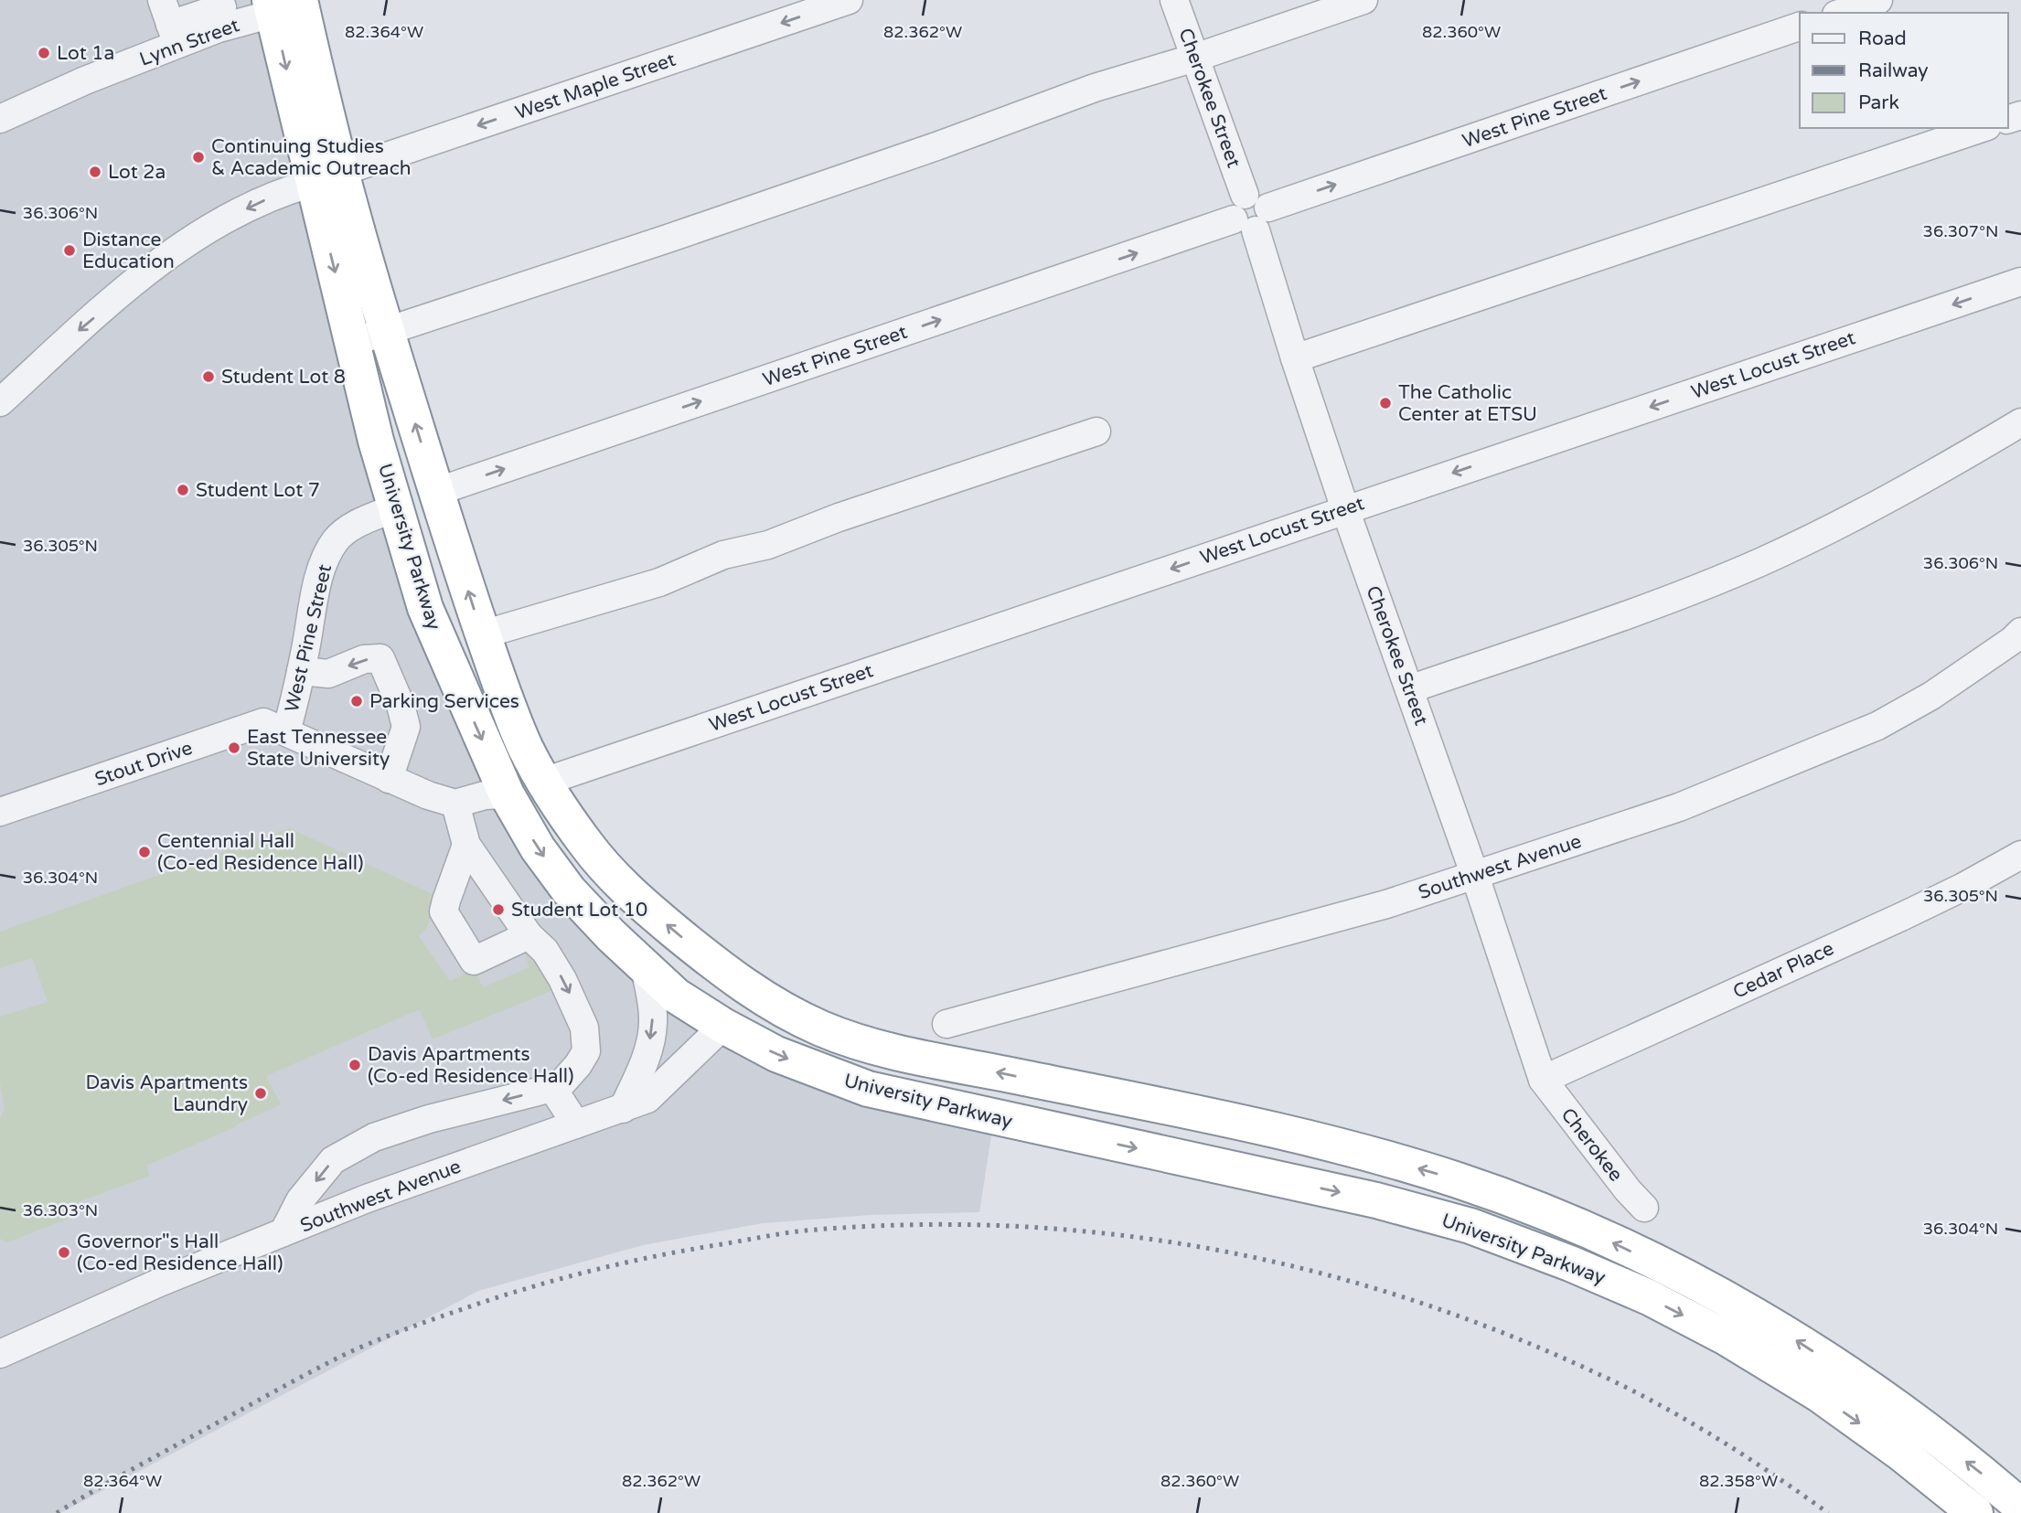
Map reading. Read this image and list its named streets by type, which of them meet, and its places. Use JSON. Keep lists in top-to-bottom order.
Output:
{
  "streets": {
    "highway": ["University Parkway"],
    "street": [
      "Lynn Street",
      "West Maple Street",
      "Cherokee Street",
      "West Pine Street",
      "West Locust Street",
      "Stout Drive",
      "Southwest Avenue",
      "Cedar Place",
      "Cherokee"
    ]
  },
  "crossings": [
    ["Lynn Street", "University Parkway"],
    ["West Maple Street", "University Parkway"],
    ["Cherokee Street", "West Pine Street"],
    ["Cherokee Street", "West Locust Street"],
    ["Cherokee Street", "Southwest Avenue"],
    ["Cherokee Street", "Cedar Place"],
    ["Cherokee Street", "Cherokee"],
    ["West Pine Street", "University Parkway"],
    ["West Pine Street", "Stout Drive"],
    ["West Locust Street", "University Parkway"],
    ["University Parkway", "Southwest Avenue"],
    ["Cedar Place", "Cherokee"]
  ],
  "places": [
    "Lot 1a",
    "Continuing Studies & Academic Outreach",
    "Lot 2a",
    "Distance Education",
    "Student Lot 8",
    "The Catholic Center at ETSU",
    "Student Lot 7",
    "Parking Services",
    "East Tennessee State University",
    "Centennial Hall (Co-ed Residence Hall)",
    "Student Lot 10",
    "Davis Apartments (Co-ed Residence Hall)",
    "Davis Apartments Laundry",
    "Governor\"s Hall (Co-ed Residence Hall)"
  ],
  "legend": ["Road", "Railway", "Park"],
  "coordinates": [
    "82.364°W",
    "82.362°W",
    "82.360°W",
    "36.306°N",
    "36.307°N",
    "36.305°N",
    "36.304°N",
    "36.303°N",
    "82.358°W"
  ]
}
